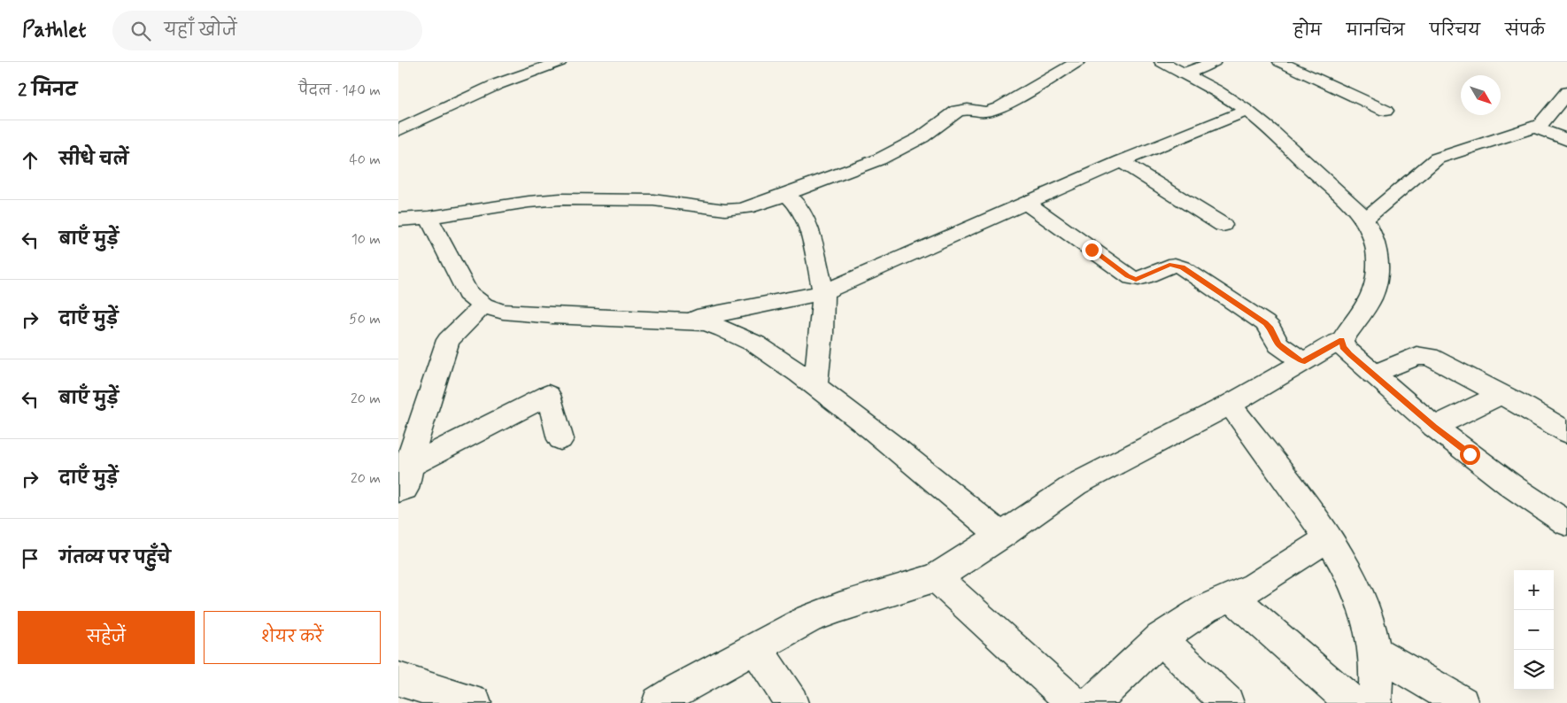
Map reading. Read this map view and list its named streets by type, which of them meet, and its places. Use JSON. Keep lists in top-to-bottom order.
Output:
{
  "north": "bottom right",
  "page": {
    "header": "Pathlet",
    "search": "यहाँ खोजें",
    "nav": [
      "होम",
      "मानचित्र",
      "परिचय",
      "संपर्क"
    ],
    "heading": ["2 मिनट", "पैदल · 140 m"],
    "list": [
      ["सीधे चलें", "40 m"],
      ["बाएँ मुड़ें", "10 m"],
      ["दाएँ मुड़ें", "50 m"],
      ["बाएँ मुड़ें", "20 m"],
      ["दाएँ मुड़ें", "20 m"],
      "गंतव्य पर पहुँचे"
    ],
    "map_buttons": ["+", "−"],
    "buttons": ["सहेजें", "शेयर करें"]
  }
}
